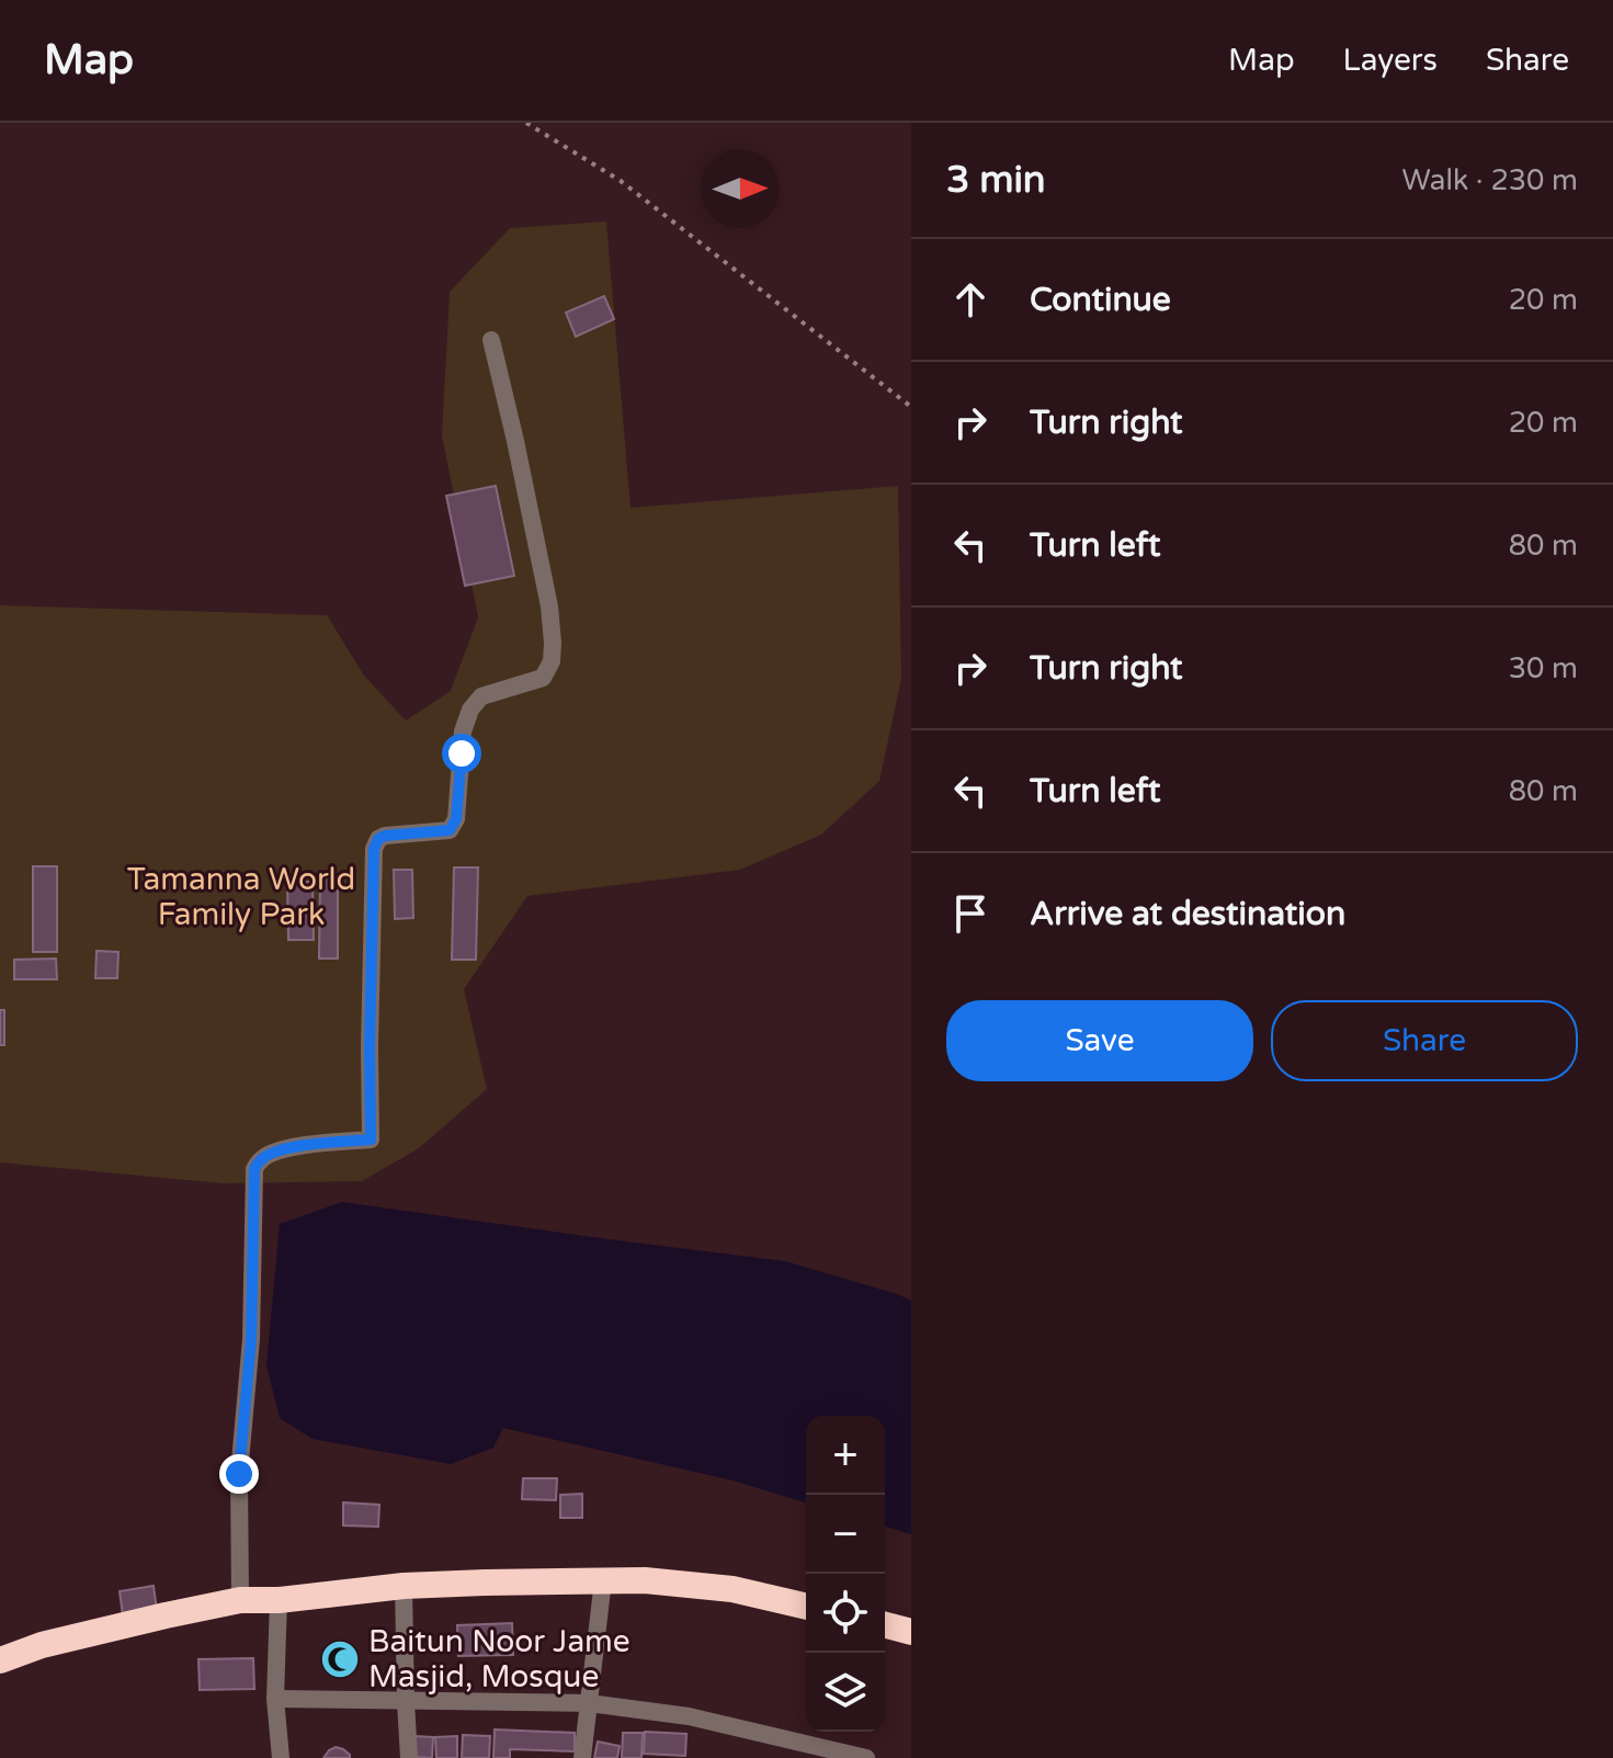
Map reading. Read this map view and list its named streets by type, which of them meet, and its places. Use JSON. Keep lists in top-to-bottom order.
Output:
{
  "parks": ["Tamanna World Family Park"],
  "places": {
    "mosque": ["Baitun Noor Jame Masjid, Mosque"]
  },
  "north": "right",
  "page": {
    "header": "Map",
    "nav": ["Map", "Layers", "Share"],
    "heading": ["3 min", "Walk · 230 m"],
    "list": [
      ["Continue", "20 m"],
      ["Turn right", "20 m"],
      ["Turn left", "80 m"],
      ["Turn right", "30 m"],
      ["Turn left", "80 m"],
      "Arrive at destination"
    ],
    "buttons": ["Save", "Share"],
    "map_buttons": ["+", "−"]
  }
}
